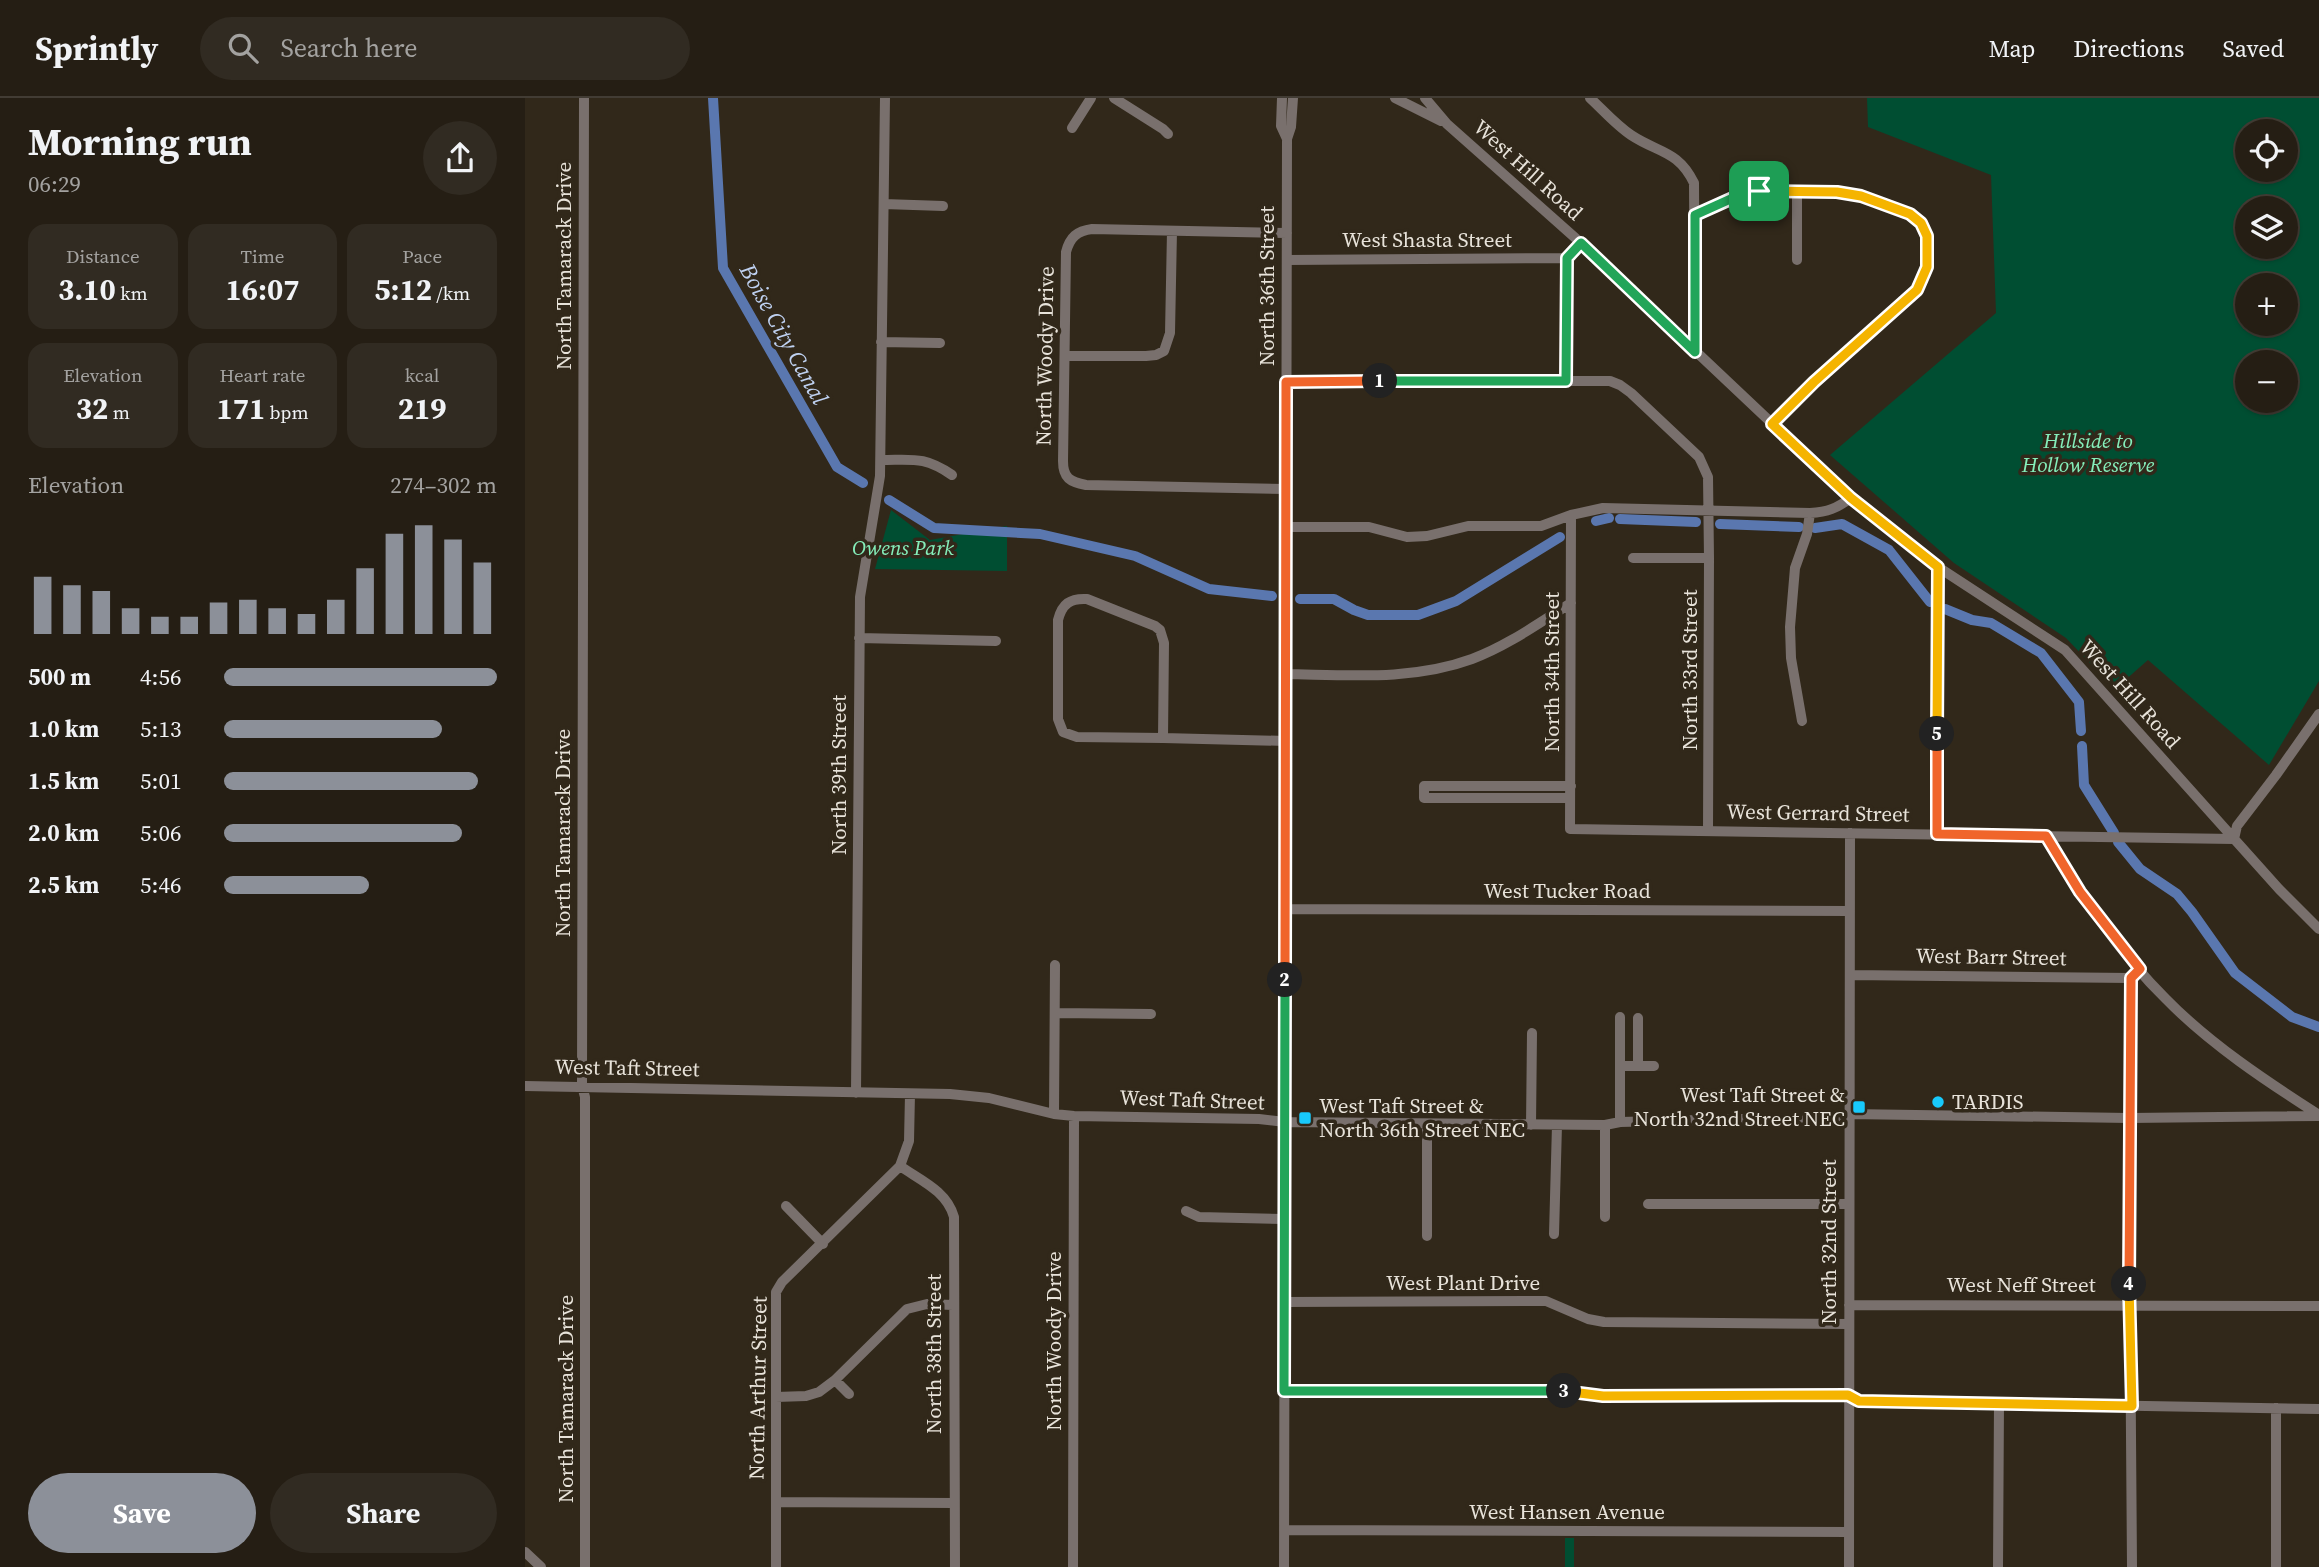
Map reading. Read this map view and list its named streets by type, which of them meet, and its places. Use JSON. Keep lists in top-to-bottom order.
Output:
{
  "streets": {
    "street": [
      "West Hill Road",
      "West Shasta Street",
      "North Tamarack Drive",
      "North 36th Street",
      "North Woody Drive",
      "North 33rd Street",
      "North 34th Street",
      "North 39th Street",
      "West Gerrard Street",
      "West Tucker Road",
      "West Barr Street",
      "West Taft Street",
      "North 32nd Street",
      "West Plant Drive",
      "West Neff Street",
      "North 38th Street",
      "North Arthur Street",
      "West Hansen Avenue"
    ]
  },
  "crossings": [
    ["West Hill Road", "West Gerrard Street"],
    ["West Shasta Street", "North 36th Street"],
    ["North Tamarack Drive", "West Taft Street"],
    ["North 36th Street", "North Woody Drive"],
    ["North 36th Street", "North 33rd Street"],
    ["North 36th Street", "West Tucker Road"],
    ["North 36th Street", "West Taft Street"],
    ["North 36th Street", "West Plant Drive"],
    ["North 36th Street", "West Hansen Avenue"],
    ["North Woody Drive", "West Taft Street"],
    ["North 33rd Street", "West Gerrard Street"],
    ["North 34th Street", "West Gerrard Street"],
    ["North 39th Street", "West Taft Street"],
    ["West Gerrard Street", "North 32nd Street"],
    ["West Tucker Road", "North 32nd Street"],
    ["West Barr Street", "North 32nd Street"],
    ["West Taft Street", "North 32nd Street"],
    ["West Taft Street", "North Arthur Street"],
    ["North 32nd Street", "West Plant Drive"],
    ["North 32nd Street", "West Neff Street"],
    ["North 32nd Street", "West Hansen Avenue"],
    ["North 38th Street", "North Arthur Street"]
  ],
  "water": ["Boise City Canal"],
  "parks": ["Hillside to Hollow Reserve", "Owens Park"],
  "places": {
    "other": ["TARDIS"],
    "transit": ["West Taft Street & North 32nd Street NEC", "West Taft Street & North 36th Street NEC"]
  },
  "page": {
    "header": "Sprintly",
    "search": "Search here",
    "nav": ["Map", "Directions", "Saved"],
    "heading": ["Morning run", "06:29"],
    "map_buttons": ["+", "−"],
    "stats": [
      ["Distance", "3.10 km"],
      ["Time", "16:07"],
      ["Pace", "5:12 /km"],
      ["Elevation", "32 m"],
      ["Heart rate", "171 bpm"],
      ["kcal", "219"]
    ],
    "pins": [
      "1",
      "5",
      "2",
      "4",
      "3"
    ],
    "chart": ["Elevation", "274–302 m"],
    "list": [
      {
        "name": "500 m",
        "note": "4:56"
      },
      {
        "name": "1.0 km",
        "note": "5:13"
      },
      {
        "name": "1.5 km",
        "note": "5:01"
      },
      {
        "name": "2.0 km",
        "note": "5:06"
      },
      {
        "name": "2.5 km",
        "note": "5:46"
      }
    ],
    "buttons": ["Save", "Share"]
  }
}
